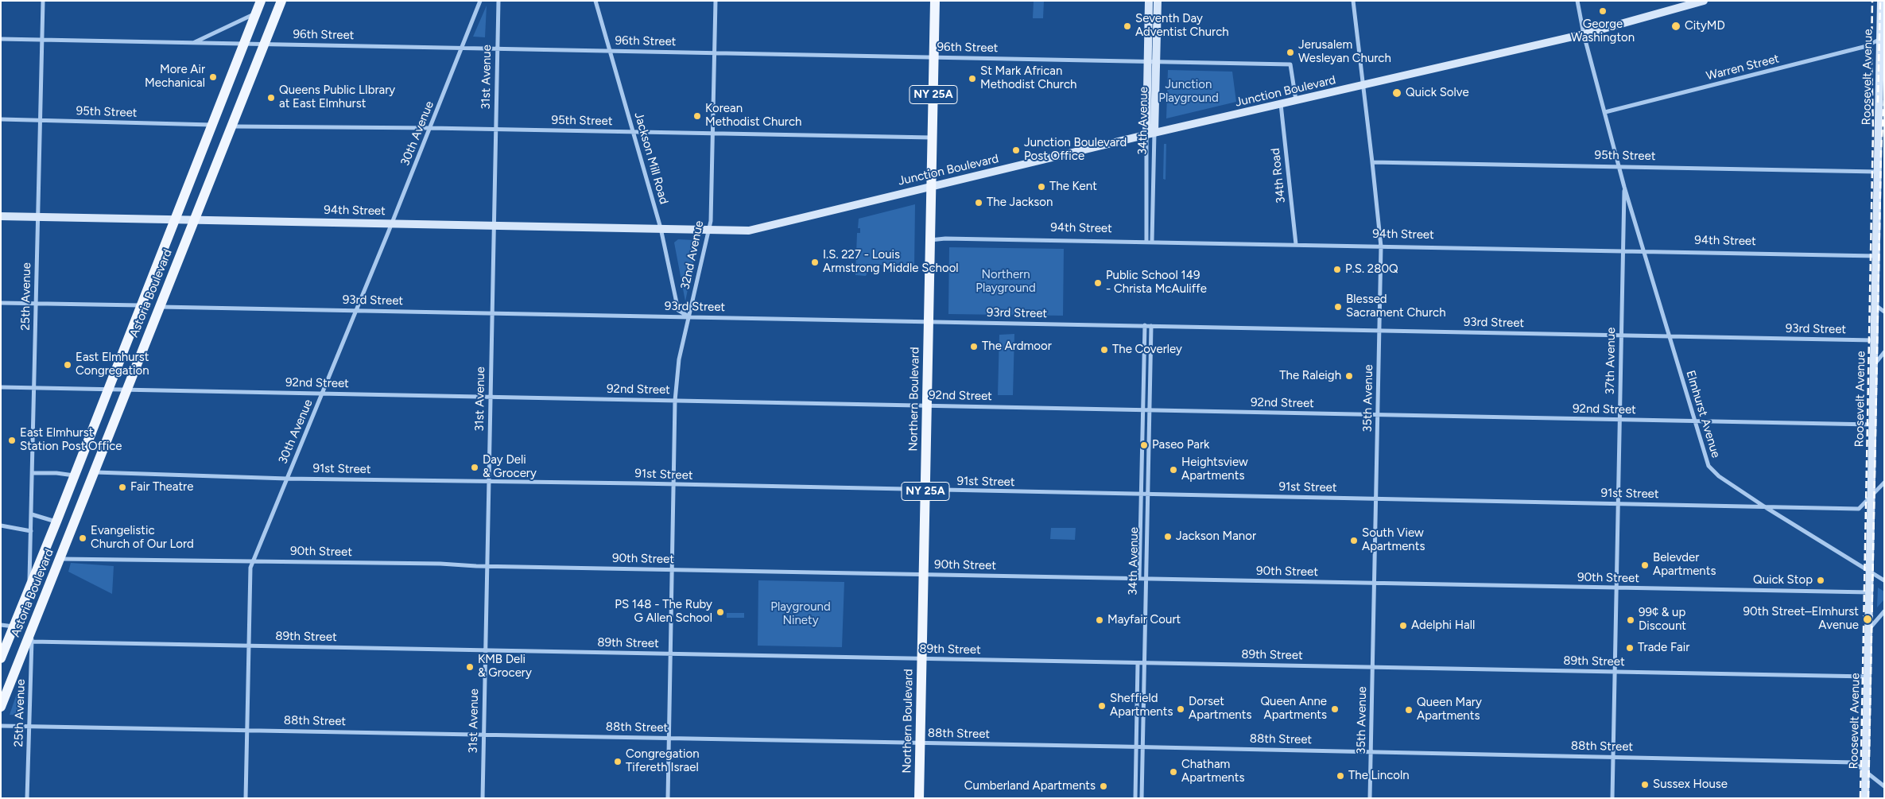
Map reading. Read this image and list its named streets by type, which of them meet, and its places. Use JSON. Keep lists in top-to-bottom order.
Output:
{
  "streets": {
    "main road": [
      "Roosevelt Avenue",
      "Junction Boulevard",
      "NY 25A",
      "34th Avenue",
      "94th Street",
      "Astoria Boulevard",
      "Northern Boulevard"
    ],
    "street": [
      "96th Street",
      "Warren Street",
      "31st Avenue",
      "95th Street",
      "30th Avenue",
      "Jackson Mill Road",
      "34th Road",
      "32nd Avenue",
      "25th Avenue",
      "93rd Street",
      "37th Avenue",
      "92nd Street",
      "35th Avenue",
      "Elmhurst Avenue",
      "91st Street",
      "90th Street",
      "89th Street",
      "88th Street"
    ]
  },
  "crossings": [
    ["96th Street", "31st Avenue"],
    ["96th Street", "Junction Boulevard"],
    ["96th Street", "34th Avenue"],
    ["96th Street", "30th Avenue"],
    ["96th Street", "Jackson Mill Road"],
    ["96th Street", "32nd Avenue"],
    ["96th Street", "Astoria Boulevard"],
    ["96th Street", "25th Avenue"],
    ["96th Street", "Northern Boulevard"],
    ["Warren Street", "Roosevelt Avenue"],
    ["31st Avenue", "95th Street"],
    ["31st Avenue", "94th Street"],
    ["31st Avenue", "93rd Street"],
    ["31st Avenue", "92nd Street"],
    ["31st Avenue", "91st Street"],
    ["31st Avenue", "90th Street"],
    ["31st Avenue", "89th Street"],
    ["31st Avenue", "88th Street"],
    ["Roosevelt Avenue", "95th Street"],
    ["Roosevelt Avenue", "94th Street"],
    ["Roosevelt Avenue", "93rd Street"],
    ["Roosevelt Avenue", "92nd Street"],
    ["Roosevelt Avenue", "Elmhurst Avenue"],
    ["Roosevelt Avenue", "91st Street"],
    ["Roosevelt Avenue", "90th Street"],
    ["Roosevelt Avenue", "89th Street"],
    ["Roosevelt Avenue", "88th Street"],
    ["Junction Boulevard", "34th Avenue"],
    ["Junction Boulevard", "34th Road"],
    ["Junction Boulevard", "94th Street"],
    ["Junction Boulevard", "32nd Avenue"],
    ["Junction Boulevard", "35th Avenue"],
    ["Junction Boulevard", "Northern Boulevard"],
    ["95th Street", "30th Avenue"],
    ["95th Street", "Jackson Mill Road"],
    ["95th Street", "32nd Avenue"],
    ["95th Street", "Astoria Boulevard"],
    ["95th Street", "25th Avenue"],
    ["95th Street", "35th Avenue"],
    ["95th Street", "Northern Boulevard"],
    ["95th Street", "Elmhurst Avenue"],
    ["34th Avenue", "94th Street"],
    ["34th Avenue", "93rd Street"],
    ["34th Avenue", "92nd Street"],
    ["34th Avenue", "91st Street"],
    ["34th Avenue", "90th Street"],
    ["34th Avenue", "89th Street"],
    ["34th Avenue", "88th Street"],
    ["30th Avenue", "94th Street"],
    ["30th Avenue", "93rd Street"],
    ["30th Avenue", "92nd Street"],
    ["30th Avenue", "91st Street"],
    ["30th Avenue", "90th Street"],
    ["30th Avenue", "89th Street"],
    ["30th Avenue", "88th Street"],
    ["Jackson Mill Road", "94th Street"],
    ["Jackson Mill Road", "32nd Avenue"],
    ["Jackson Mill Road", "93rd Street"],
    ["34th Road", "94th Street"],
    ["94th Street", "32nd Avenue"],
    ["94th Street", "Astoria Boulevard"],
    ["94th Street", "25th Avenue"],
    ["94th Street", "37th Avenue"],
    ["94th Street", "35th Avenue"],
    ["94th Street", "Northern Boulevard"],
    ["94th Street", "Elmhurst Avenue"],
    ["32nd Avenue", "93rd Street"],
    ["32nd Avenue", "92nd Street"],
    ["32nd Avenue", "91st Street"],
    ["32nd Avenue", "90th Street"],
    ["32nd Avenue", "89th Street"],
    ["32nd Avenue", "88th Street"],
    ["Astoria Boulevard", "25th Avenue"],
    ["Astoria Boulevard", "93rd Street"],
    ["Astoria Boulevard", "92nd Street"],
    ["Astoria Boulevard", "91st Street"],
    ["Astoria Boulevard", "90th Street"],
    ["25th Avenue", "92nd Street"],
    ["25th Avenue", "89th Street"],
    ["25th Avenue", "88th Street"],
    ["93rd Street", "37th Avenue"],
    ["93rd Street", "35th Avenue"],
    ["93rd Street", "Northern Boulevard"],
    ["93rd Street", "Elmhurst Avenue"],
    ["37th Avenue", "92nd Street"],
    ["37th Avenue", "Elmhurst Avenue"],
    ["37th Avenue", "91st Street"],
    ["37th Avenue", "90th Street"],
    ["37th Avenue", "89th Street"],
    ["37th Avenue", "88th Street"],
    ["92nd Street", "35th Avenue"],
    ["92nd Street", "Northern Boulevard"],
    ["92nd Street", "Elmhurst Avenue"],
    ["35th Avenue", "91st Street"],
    ["35th Avenue", "90th Street"],
    ["35th Avenue", "89th Street"],
    ["35th Avenue", "88th Street"],
    ["Northern Boulevard", "91st Street"],
    ["Northern Boulevard", "90th Street"],
    ["Northern Boulevard", "89th Street"],
    ["Northern Boulevard", "88th Street"],
    ["Elmhurst Avenue", "91st Street"]
  ],
  "parks": ["Junction Playground", "Northern Playground", "Playground Ninety"],
  "places": [
    "George Washington",
    "Seventh Day Adventist Church",
    "CityMD",
    "Jerusalem Wesleyan Church",
    "More Air Mechanical",
    "St Mark African Methodist Church",
    "Quick Solve",
    "Queens Public LIbrary at East Elmhurst",
    "Korean Methodist Church",
    "Junction Boulevard Post Office",
    "The Kent",
    "The Jackson",
    "I.S. 227 - Louis Armstrong Middle School",
    "P.S. 280Q",
    "Public School 149 - Christa McAuliffe",
    "Blessed Sacrament Church",
    "The Ardmoor",
    "The Coverley",
    "East Elmhurst Congregation",
    "The Raleigh",
    "East Elmhurst Station Post Office",
    "Paseo Park",
    "Day Deli & Grocery",
    "Heightsview Apartments",
    "Fair Theatre",
    "Jackson Manor",
    "Evangelistic Church of Our Lord",
    "South View Apartments",
    "Belevder Apartments",
    "Quick Stop",
    "PS 148 - The Ruby G Allen School",
    "90th Street–Elmhurst Avenue",
    "Mayfair Court",
    "99¢ & up Discount",
    "Adelphi Hall",
    "Trade Fair",
    "KMB Deli & Grocery",
    "Sheffield Apartments",
    "Dorset Apartments",
    "Queen Anne Apartments",
    "Queen Mary Apartments",
    "Congregation Tifereth Israel",
    "Chatham Apartments",
    "The Lincoln",
    "Sussex House",
    "Cumberland Apartments"
  ]
}
